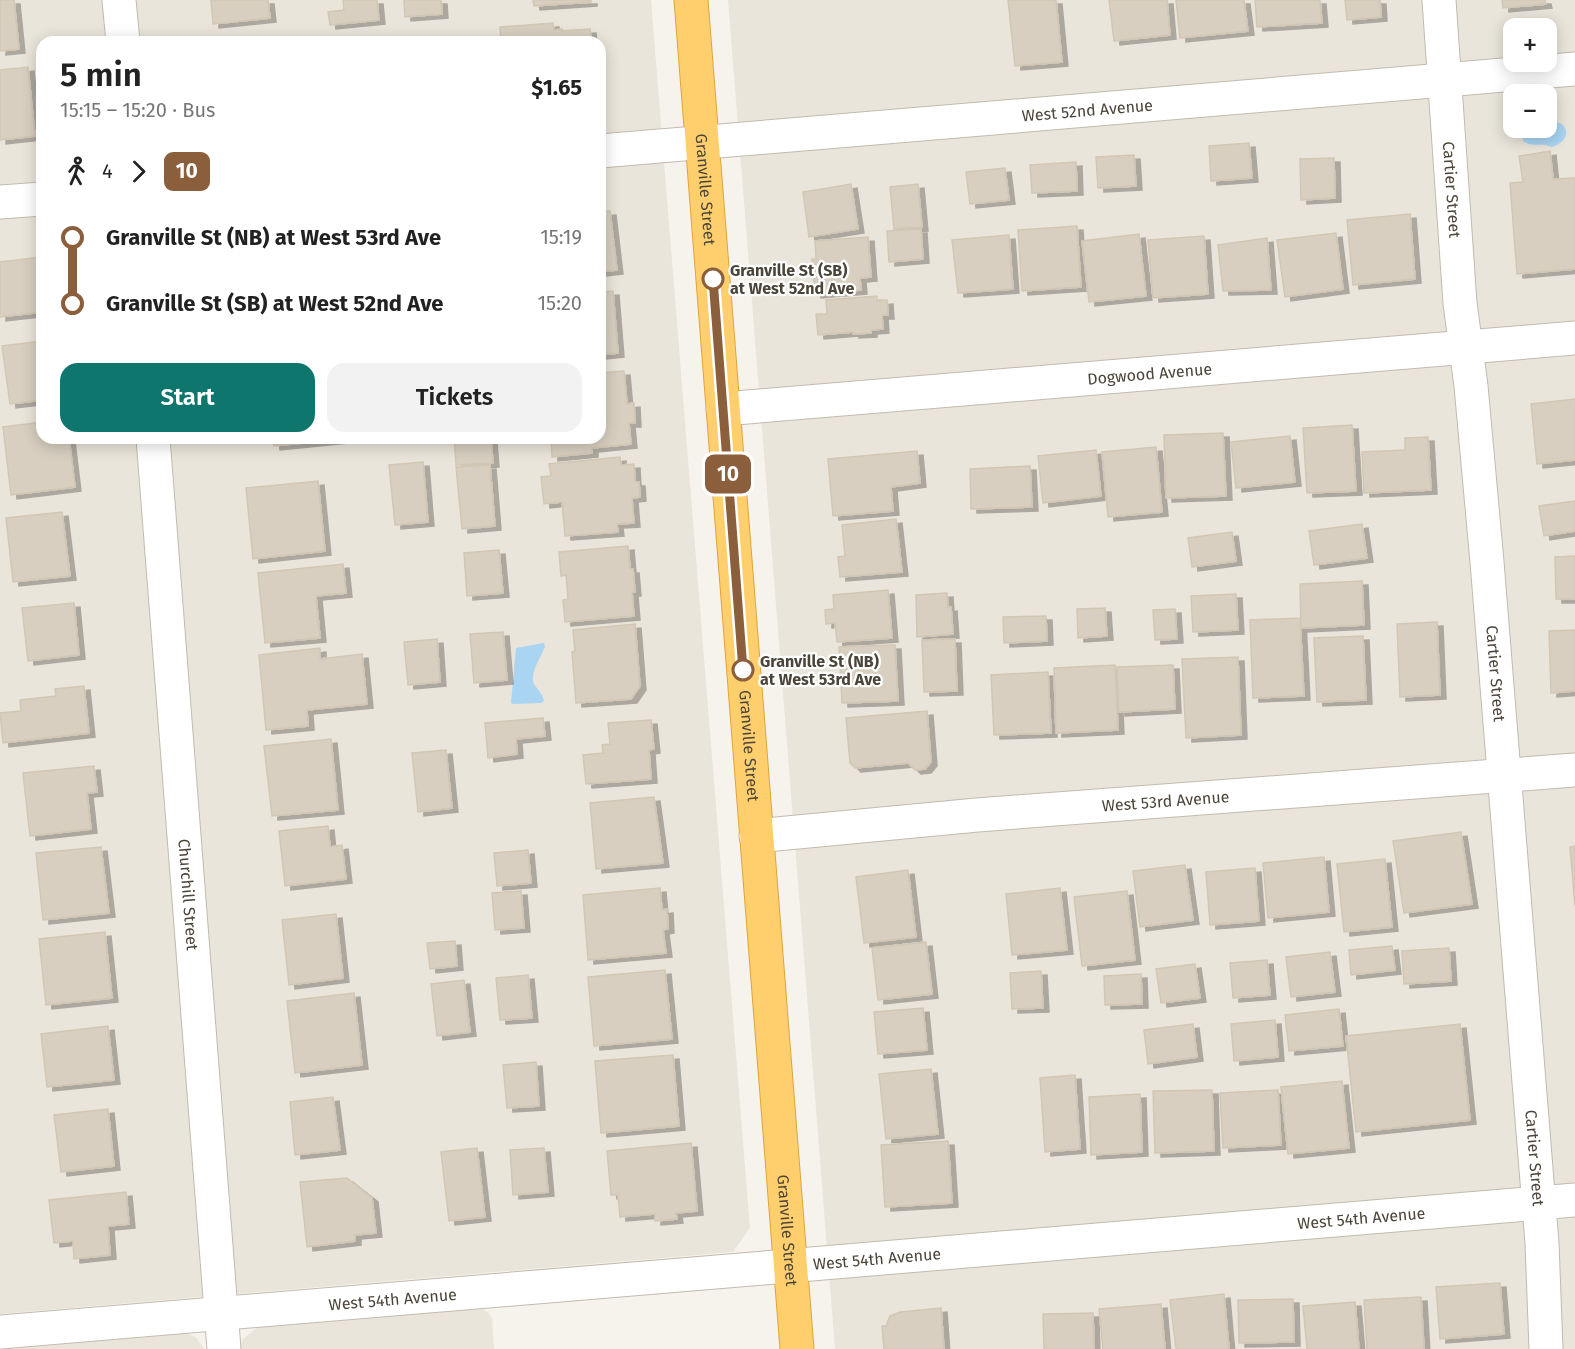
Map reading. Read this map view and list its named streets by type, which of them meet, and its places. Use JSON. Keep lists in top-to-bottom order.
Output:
{
  "streets": {
    "highway": ["Granville Street"],
    "street": [
      "West 52nd Avenue",
      "Cartier Street",
      "Dogwood Avenue",
      "West 53rd Avenue",
      "Churchill Street",
      "West 54th Avenue"
    ]
  },
  "crossings": [
    ["West 52nd Avenue", "Granville Street"],
    ["West 52nd Avenue", "Cartier Street"],
    ["Granville Street", "Dogwood Avenue"],
    ["Granville Street", "West 53rd Avenue"],
    ["Granville Street", "West 54th Avenue"],
    ["Cartier Street", "Dogwood Avenue"],
    ["Cartier Street", "West 53rd Avenue"],
    ["Cartier Street", "West 54th Avenue"],
    ["Churchill Street", "West 54th Avenue"]
  ],
  "places": ["Granville St (SB) at West 52nd Ave", "Granville St (NB) at West 53rd Ave"],
  "lines": ["bus line 10"],
  "page": {
    "on_map": "10",
    "map_buttons": ["+", "−"],
    "heading": ["5 min", "15:15 – 15:20 · Bus", "$1.65"],
    "legs": ["4", "10"],
    "list": [
      {
        "name": "Granville St (NB) at West 53rd Ave",
        "value": "15:19"
      },
      {
        "name": "Granville St (SB) at West 52nd Ave",
        "value": "15:20"
      }
    ],
    "buttons": ["Start", "Tickets"]
  }
}
